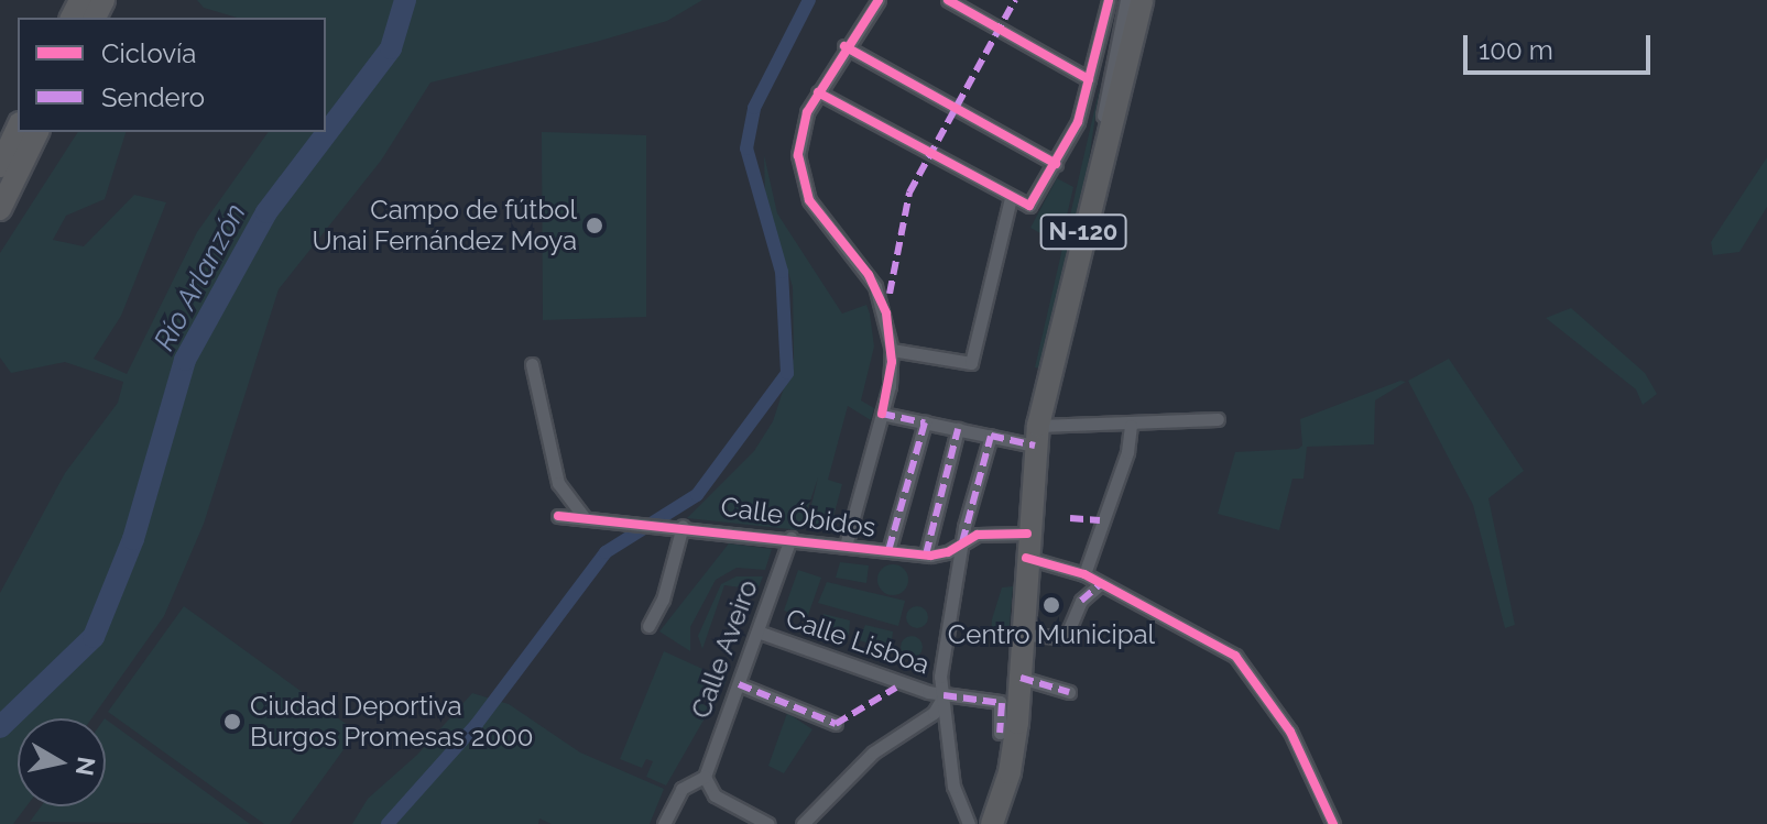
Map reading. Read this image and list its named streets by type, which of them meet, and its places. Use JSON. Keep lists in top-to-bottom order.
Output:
{
  "streets": {
    "highway": ["N-120"],
    "street": ["Calle Óbidos", "Calle Lisboa", "Calle Aveiro"]
  },
  "crossings": [
    ["N-120", "Calle Óbidos"],
    ["Calle Óbidos", "Calle Aveiro"],
    ["Calle Lisboa", "Calle Aveiro"]
  ],
  "water": ["Río Arlanzón"],
  "places": ["Campo de fútbol Unai Fernández Moya", "Centro Municipal", "Ciudad Deportiva Burgos Promesas 2000"],
  "legend": ["Ciclovía", "Sendero"],
  "scale_bar": "100 m",
  "north": "right"
}
